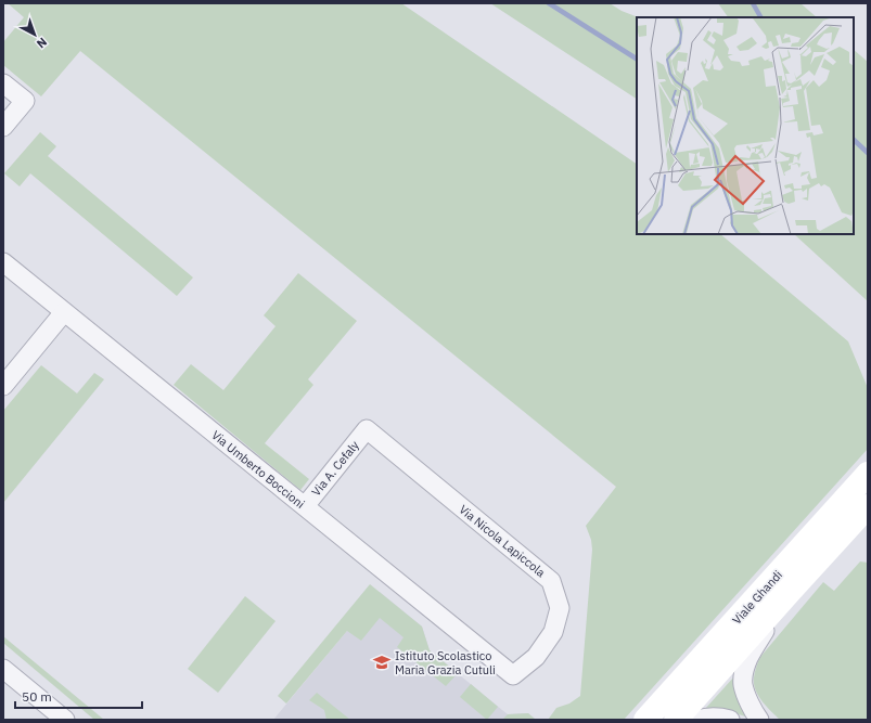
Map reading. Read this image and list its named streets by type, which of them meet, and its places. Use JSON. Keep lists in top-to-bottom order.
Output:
{
  "streets": {
    "main road": ["Viale Ghandi"],
    "street": ["Via A. Cefaly", "Via Umberto Boccioni", "Via Nicola Lapiccola"]
  },
  "crossings": [
    ["Via A. Cefaly", "Via Umberto Boccioni"],
    ["Via A. Cefaly", "Via Nicola Lapiccola"],
    ["Via Umberto Boccioni", "Via Nicola Lapiccola"]
  ],
  "places": {
    "school or university": ["Istituto Scolastico Maria Grazia Cutuli"]
  },
  "scale_bar": "50 m",
  "north": "bottom right"
}
